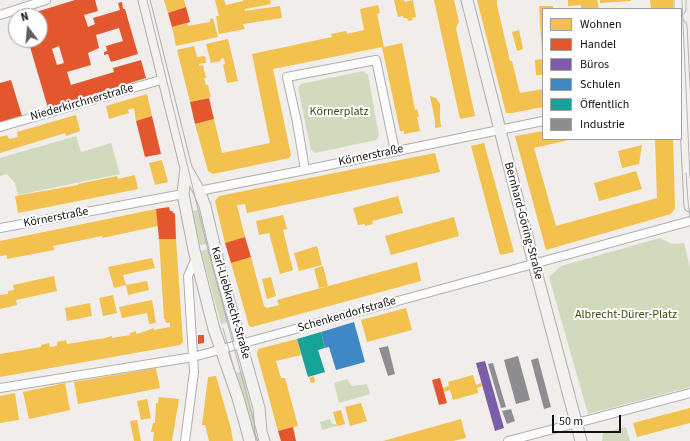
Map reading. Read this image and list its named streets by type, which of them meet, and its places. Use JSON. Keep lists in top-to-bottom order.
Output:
{
  "streets": {
    "main road": ["Bernhard-Göring-Straße", "Karl-Liebknecht-Straße"],
    "street": ["Niederkirchnerstraße", "Körnerstraße", "Schenkendorfstraße"]
  },
  "crossings": [
    ["Niederkirchnerstraße", "Karl-Liebknecht-Straße"],
    ["Körnerstraße", "Bernhard-Göring-Straße"],
    ["Körnerstraße", "Karl-Liebknecht-Straße"],
    ["Bernhard-Göring-Straße", "Schenkendorfstraße"],
    ["Karl-Liebknecht-Straße", "Schenkendorfstraße"]
  ],
  "parks": ["Körnerplatz", "Albrecht-Dürer-Platz"],
  "legend": [
    "Wohnen",
    "Handel",
    "Büros",
    "Schulen",
    "Öffentlich",
    "Industrie"
  ],
  "scale_bar": "50 m",
  "north": "top"
}
